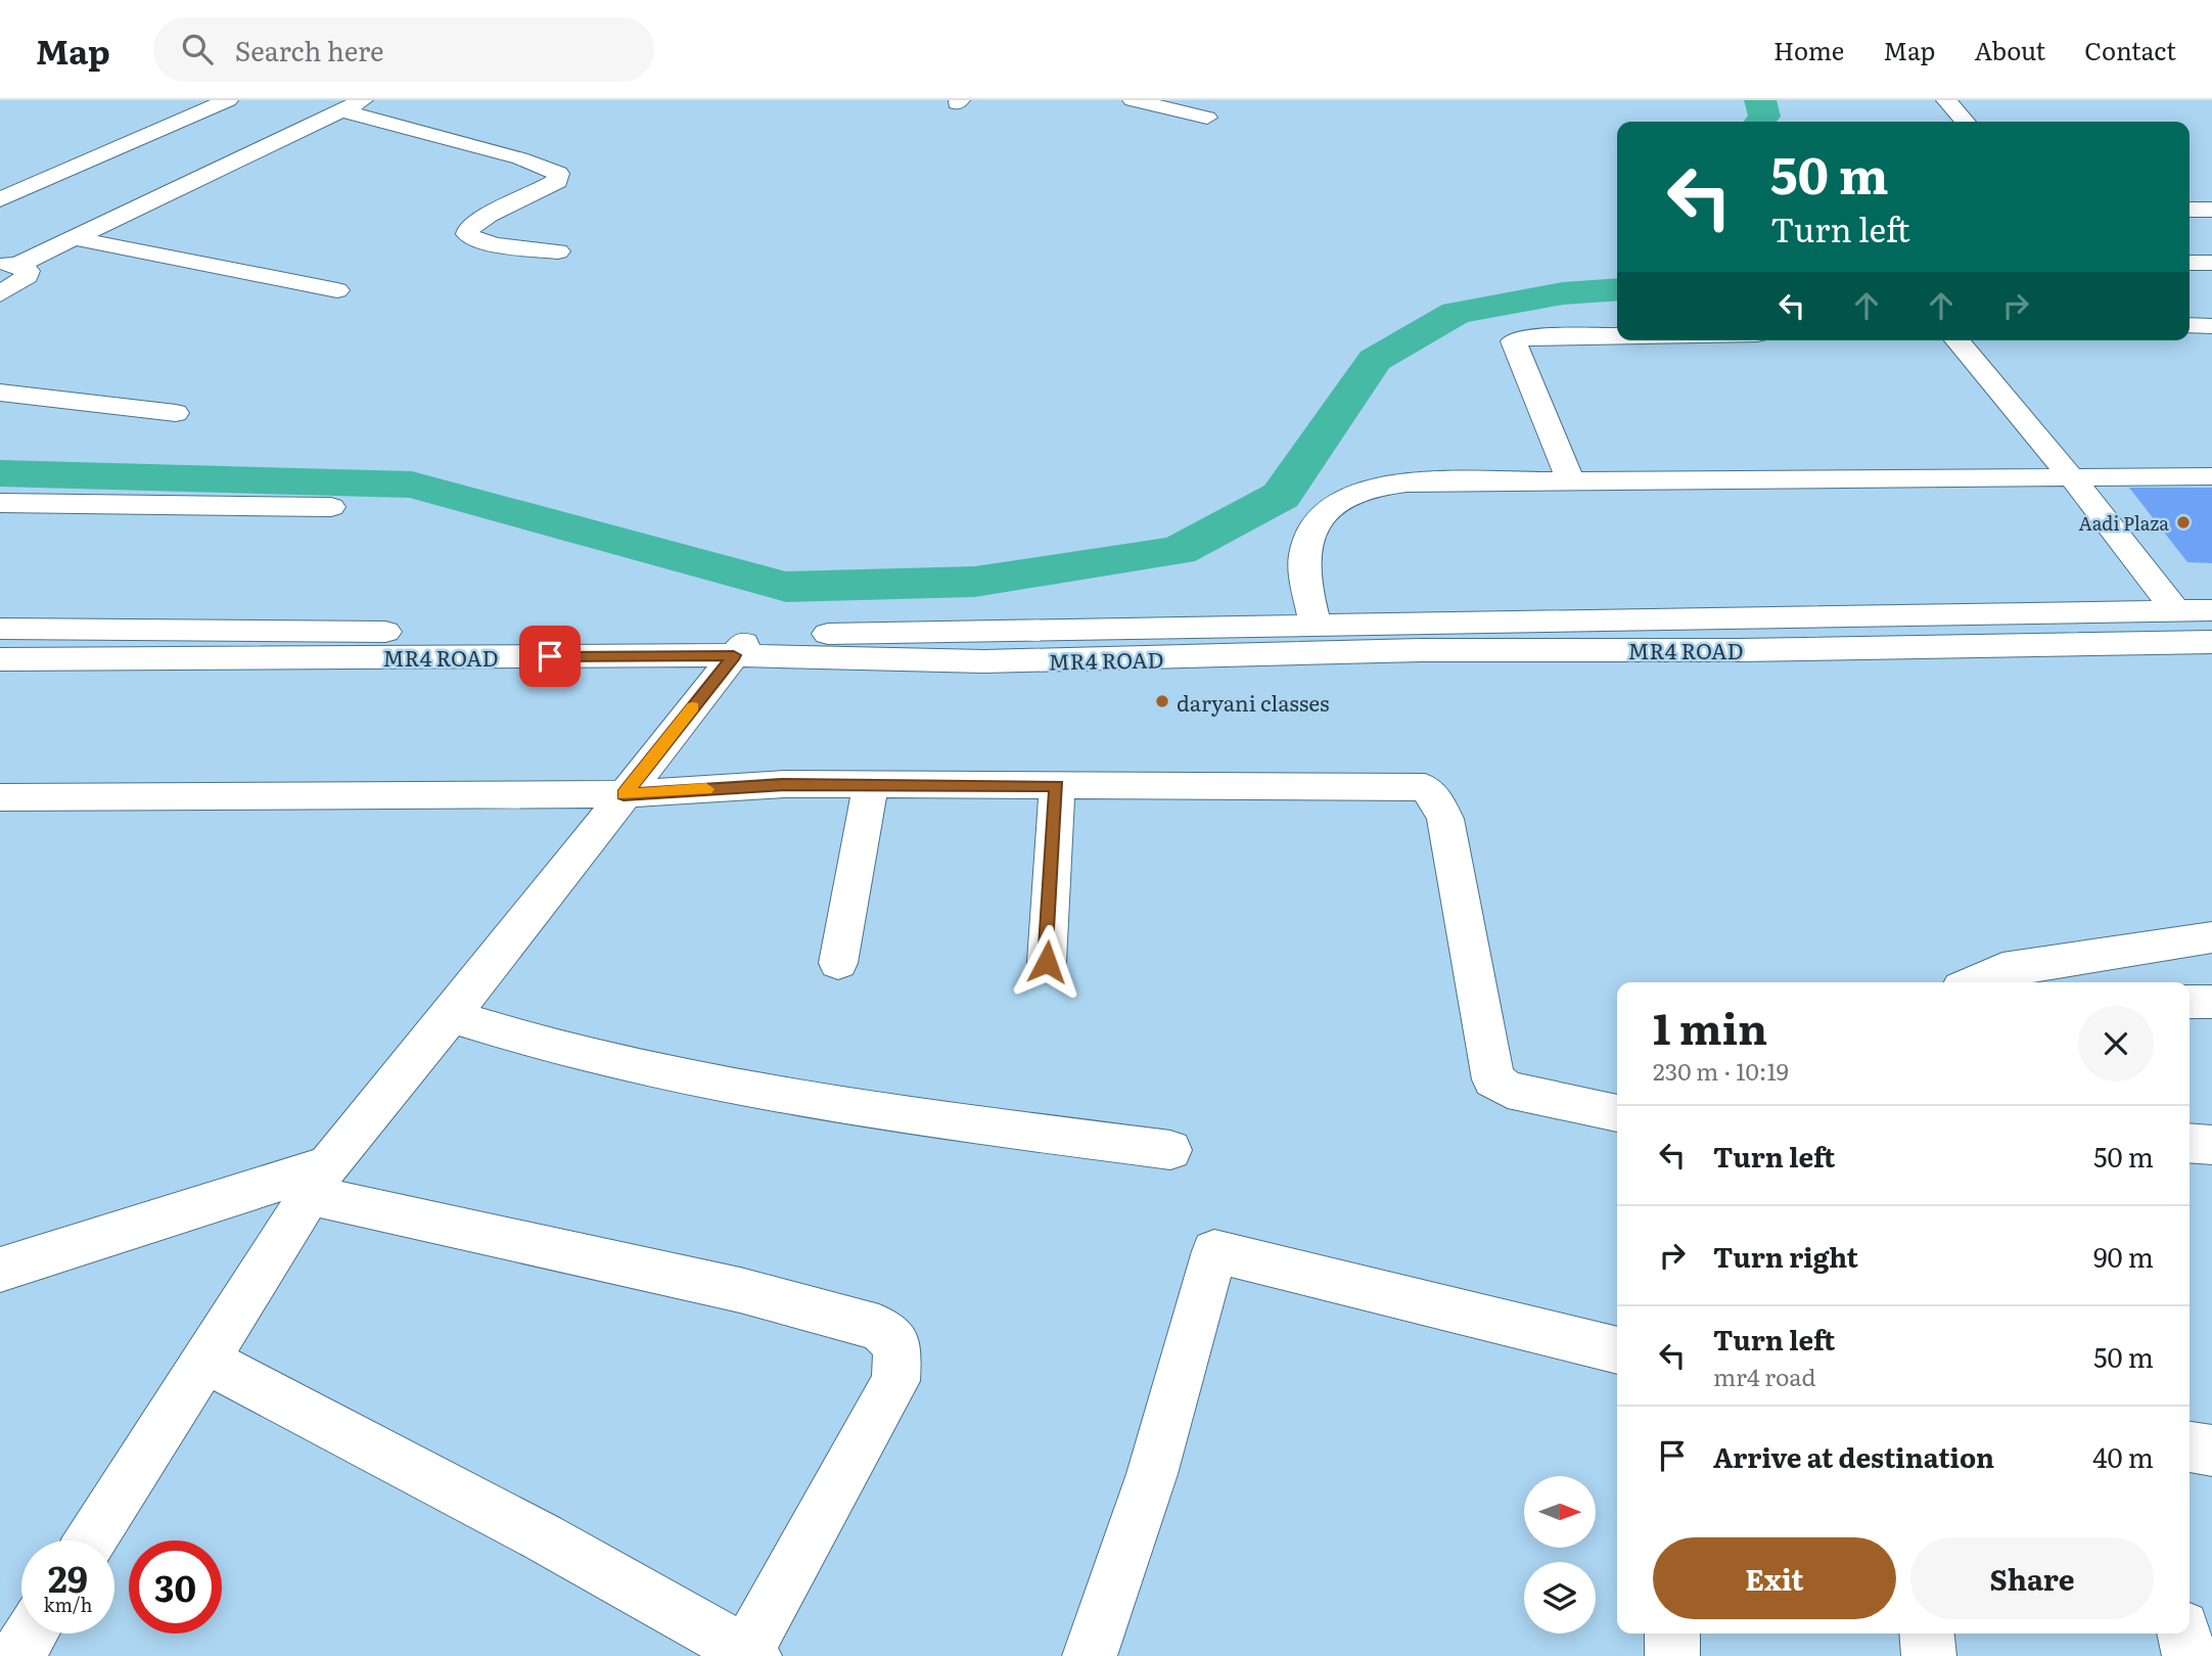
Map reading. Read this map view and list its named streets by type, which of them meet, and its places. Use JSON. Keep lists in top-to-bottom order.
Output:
{
  "streets": {
    "street": ["MR4 ROAD"]
  },
  "places": ["Aadi Plaza", "daryani classes"],
  "north": "right",
  "page": {
    "header": "Map",
    "search": "Search here",
    "nav": [
      "Home",
      "Map",
      "About",
      "Contact"
    ],
    "turn": ["50 m", "Turn left"],
    "heading": ["1 min", "230 m · 10:19"],
    "list": [
      {
        "name": "Turn left",
        "value": "50 m"
      },
      {
        "name": "Turn right",
        "value": "90 m"
      },
      {
        "name": "Turn left",
        "note": "mr4 road",
        "value": "50 m"
      },
      {
        "name": "Arrive at destination",
        "value": "40 m"
      }
    ],
    "buttons": ["Exit", "Share"],
    "speed": "29 km/h",
    "limit": "30"
  }
}
